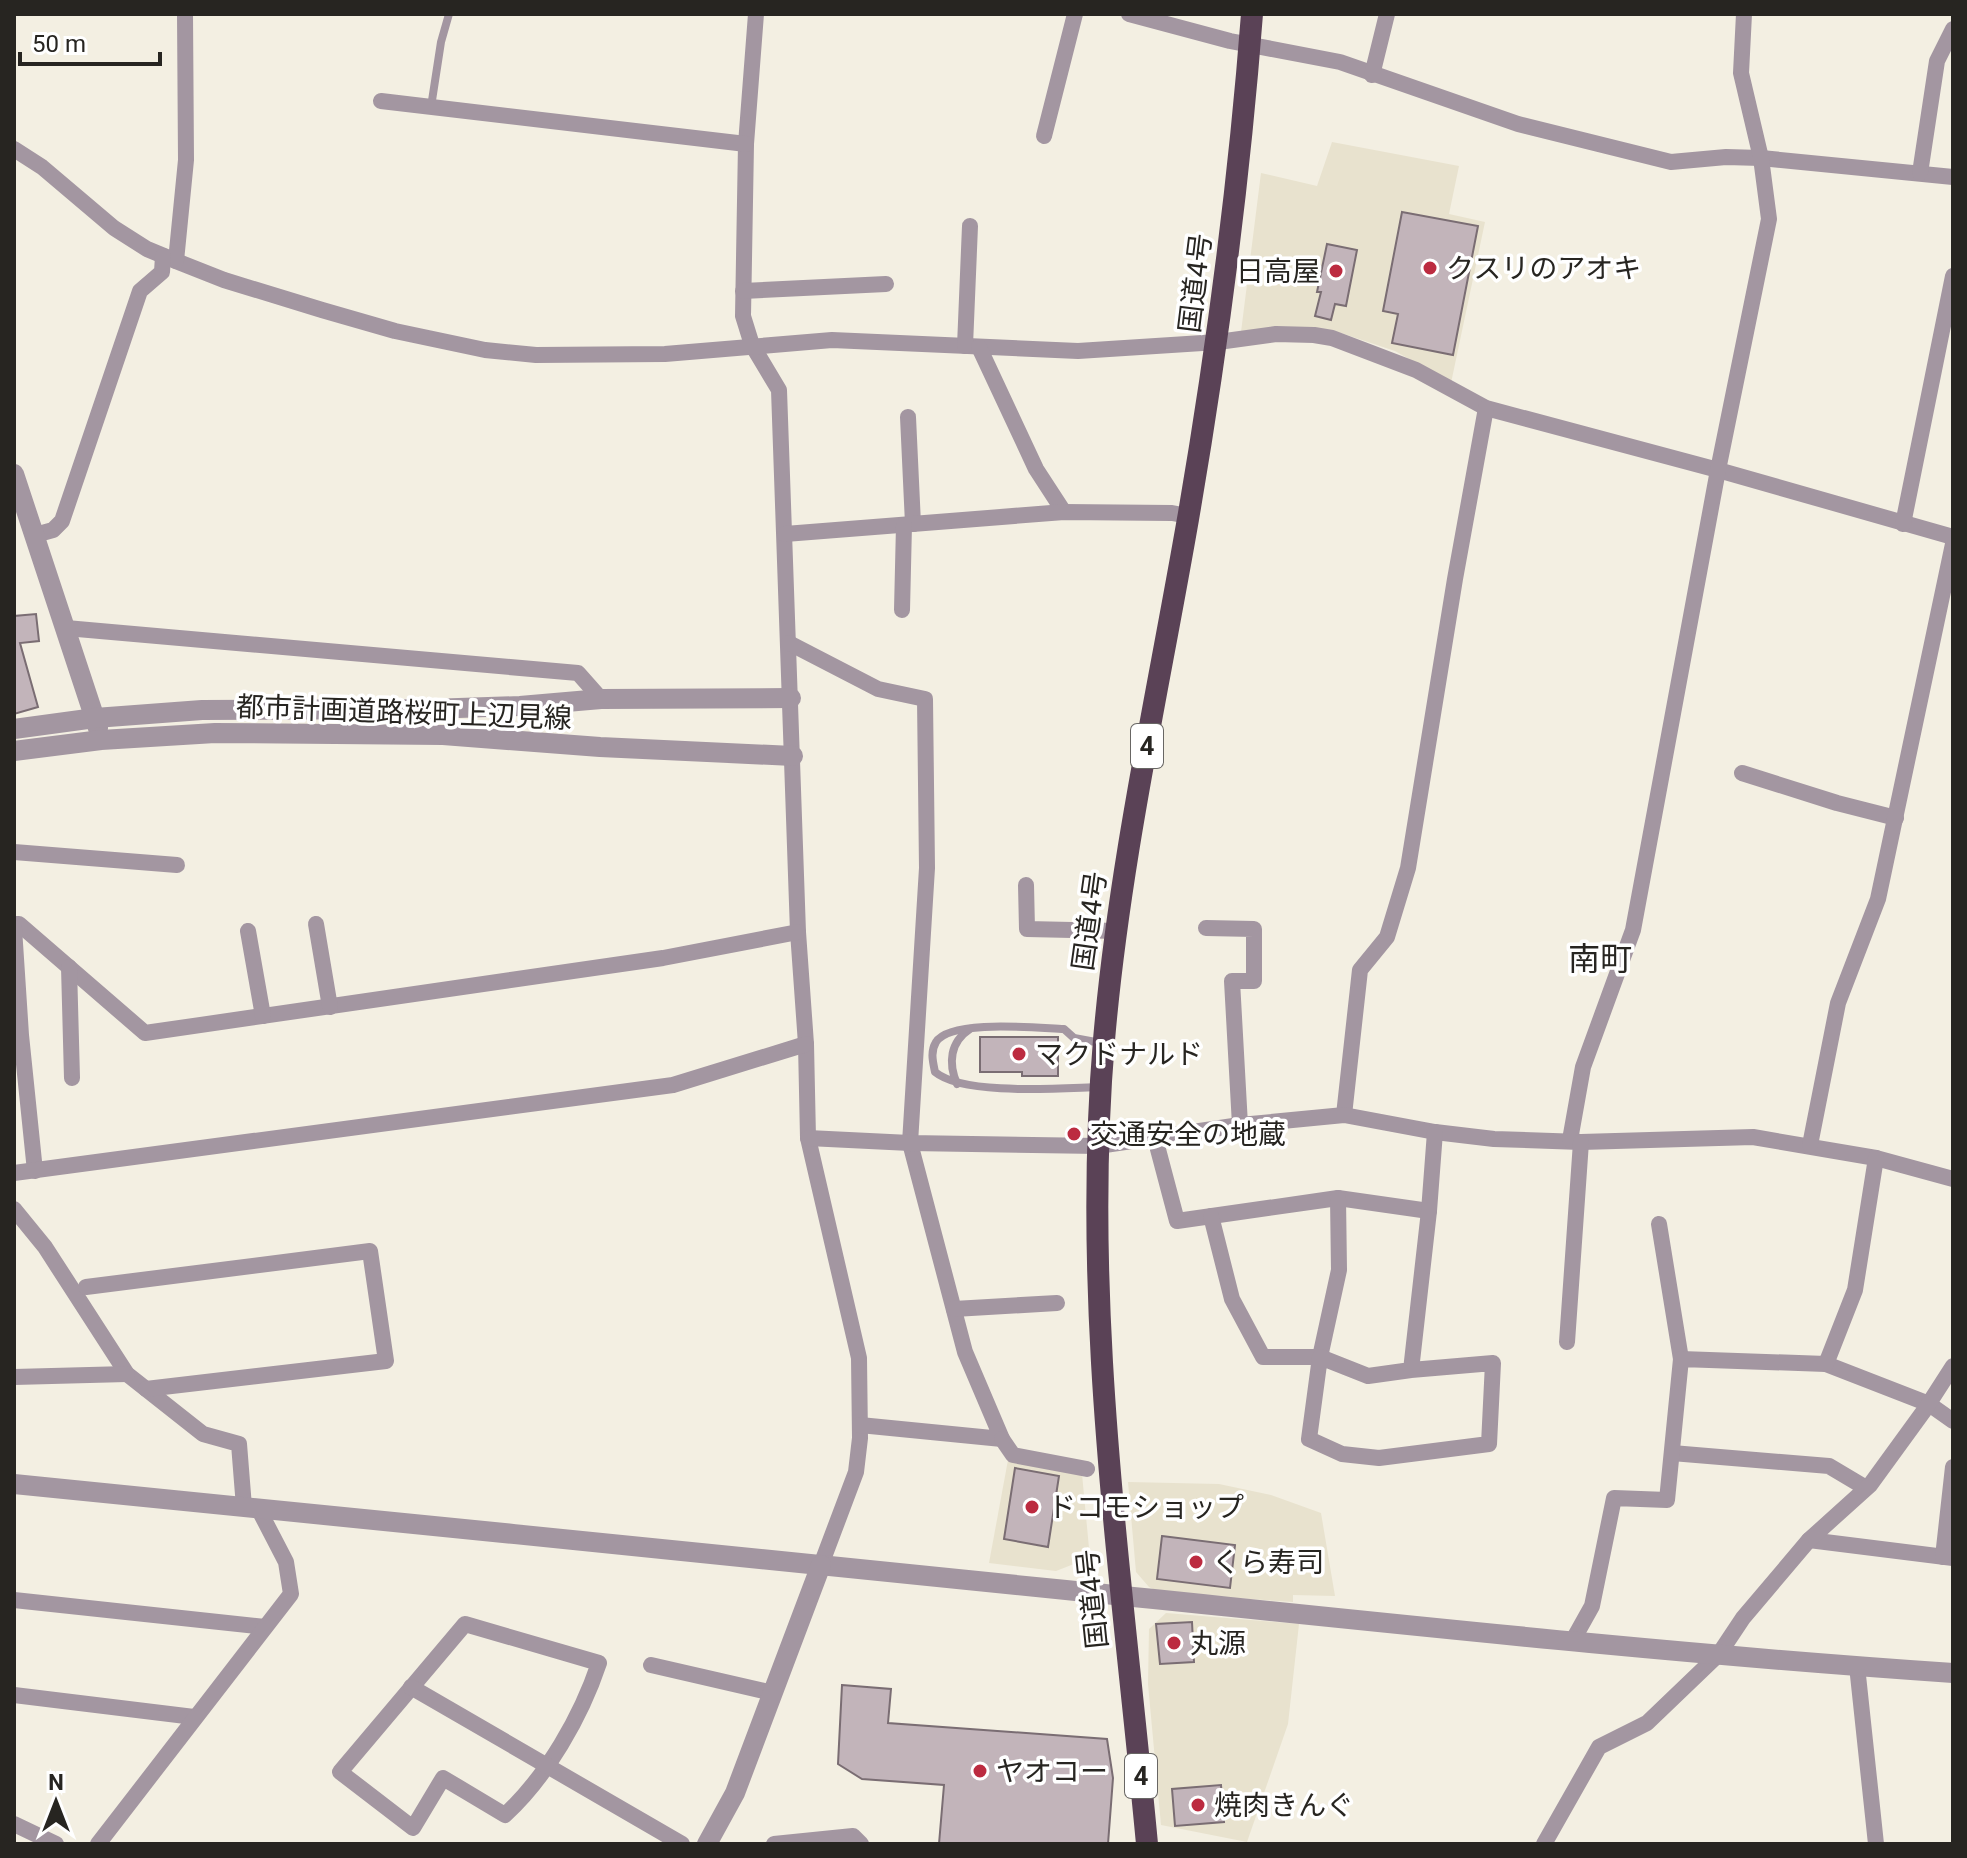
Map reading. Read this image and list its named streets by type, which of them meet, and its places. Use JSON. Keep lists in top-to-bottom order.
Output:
{
  "streets": {
    "highway": ["国道4号", "4"],
    "street": ["都市計画道路桜町上辺見線"]
  },
  "districts": ["南町"],
  "places": [
    "クスリのアオキ",
    "日高屋",
    "マクドナルド",
    "交通安全の地蔵",
    "ドコモショップ",
    "くら寿司",
    "丸源",
    "ヤオコー",
    "焼肉きんぐ"
  ],
  "scale_bar": "50 m",
  "north": "top"
}
